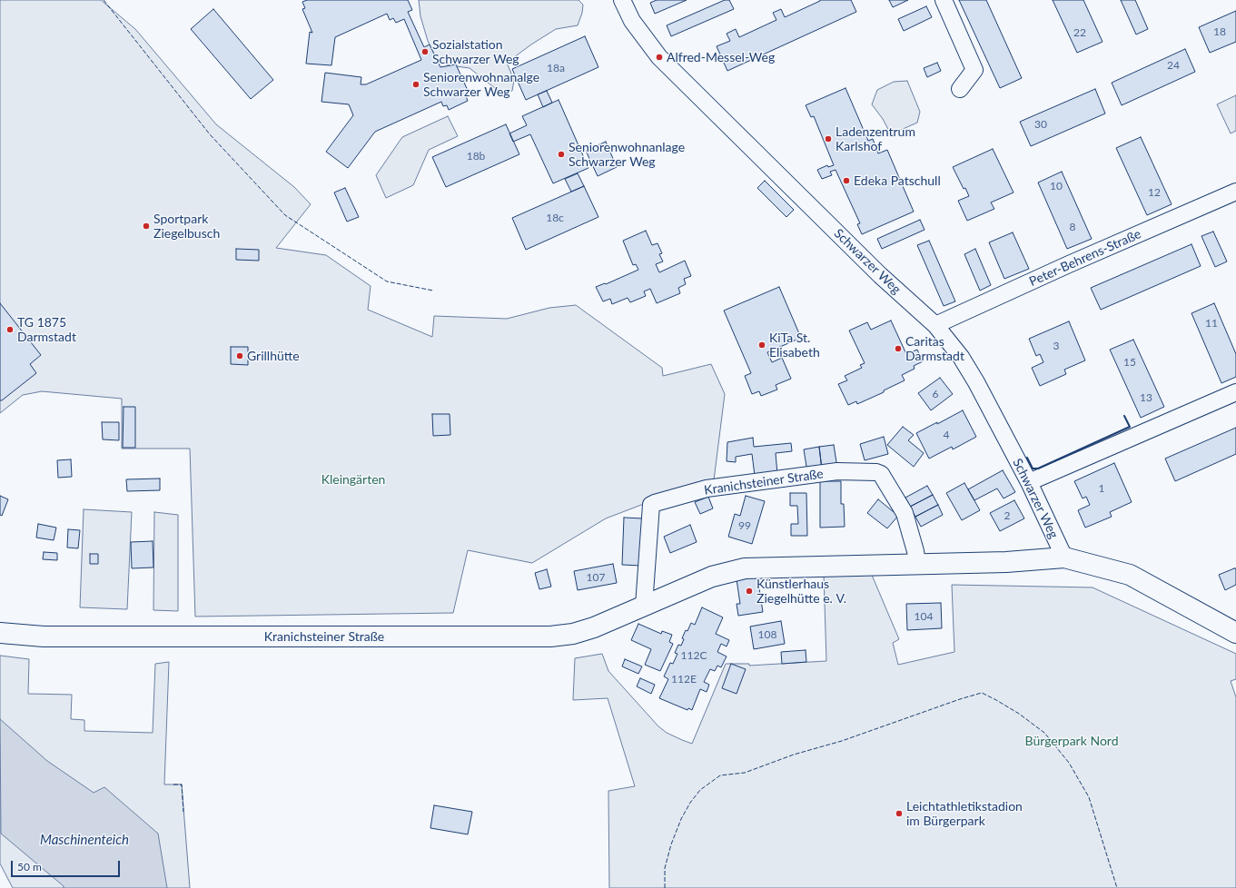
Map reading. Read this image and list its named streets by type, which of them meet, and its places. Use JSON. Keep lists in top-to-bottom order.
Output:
{
  "streets": {
    "main road": ["Kranichsteiner Straße"],
    "street": ["Peter-Behrens-Straße", "Schwarzer Weg"]
  },
  "crossings": [
    ["Peter-Behrens-Straße", "Schwarzer Weg"],
    ["Schwarzer Weg", "Kranichsteiner Straße"]
  ],
  "water": ["Maschinenteich"],
  "parks": ["Kleingärten", "Bürgerpark Nord"],
  "places": [
    "Sozialstation Schwarzer Weg",
    "Alfred-Messel-Weg",
    "Seniorenwohnanalge Schwarzer Weg",
    "Ladenzentrum Karlshof",
    "Seniorenwohnanlage Schwarzer Weg",
    "Edeka Patschull",
    "Sportpark Ziegelbusch",
    "TG 1875 Darmstadt",
    "KiTa St. Elisabeth",
    "Caritas Darmstadt",
    "Grillhütte",
    "Künstlerhaus Ziegelhütte e. V.",
    "Leichtathletikstadion im Bürgerpark"
  ],
  "house_numbers": [
    "18",
    "22",
    "24",
    "18a",
    "30",
    "18b",
    "10",
    "12",
    "18c",
    "8",
    "11",
    "3",
    "15",
    "6",
    "13",
    "4",
    "1",
    "2",
    "99",
    "107",
    "104",
    "108",
    "112C",
    "112E"
  ],
  "scale_bar": "50 m"
}
